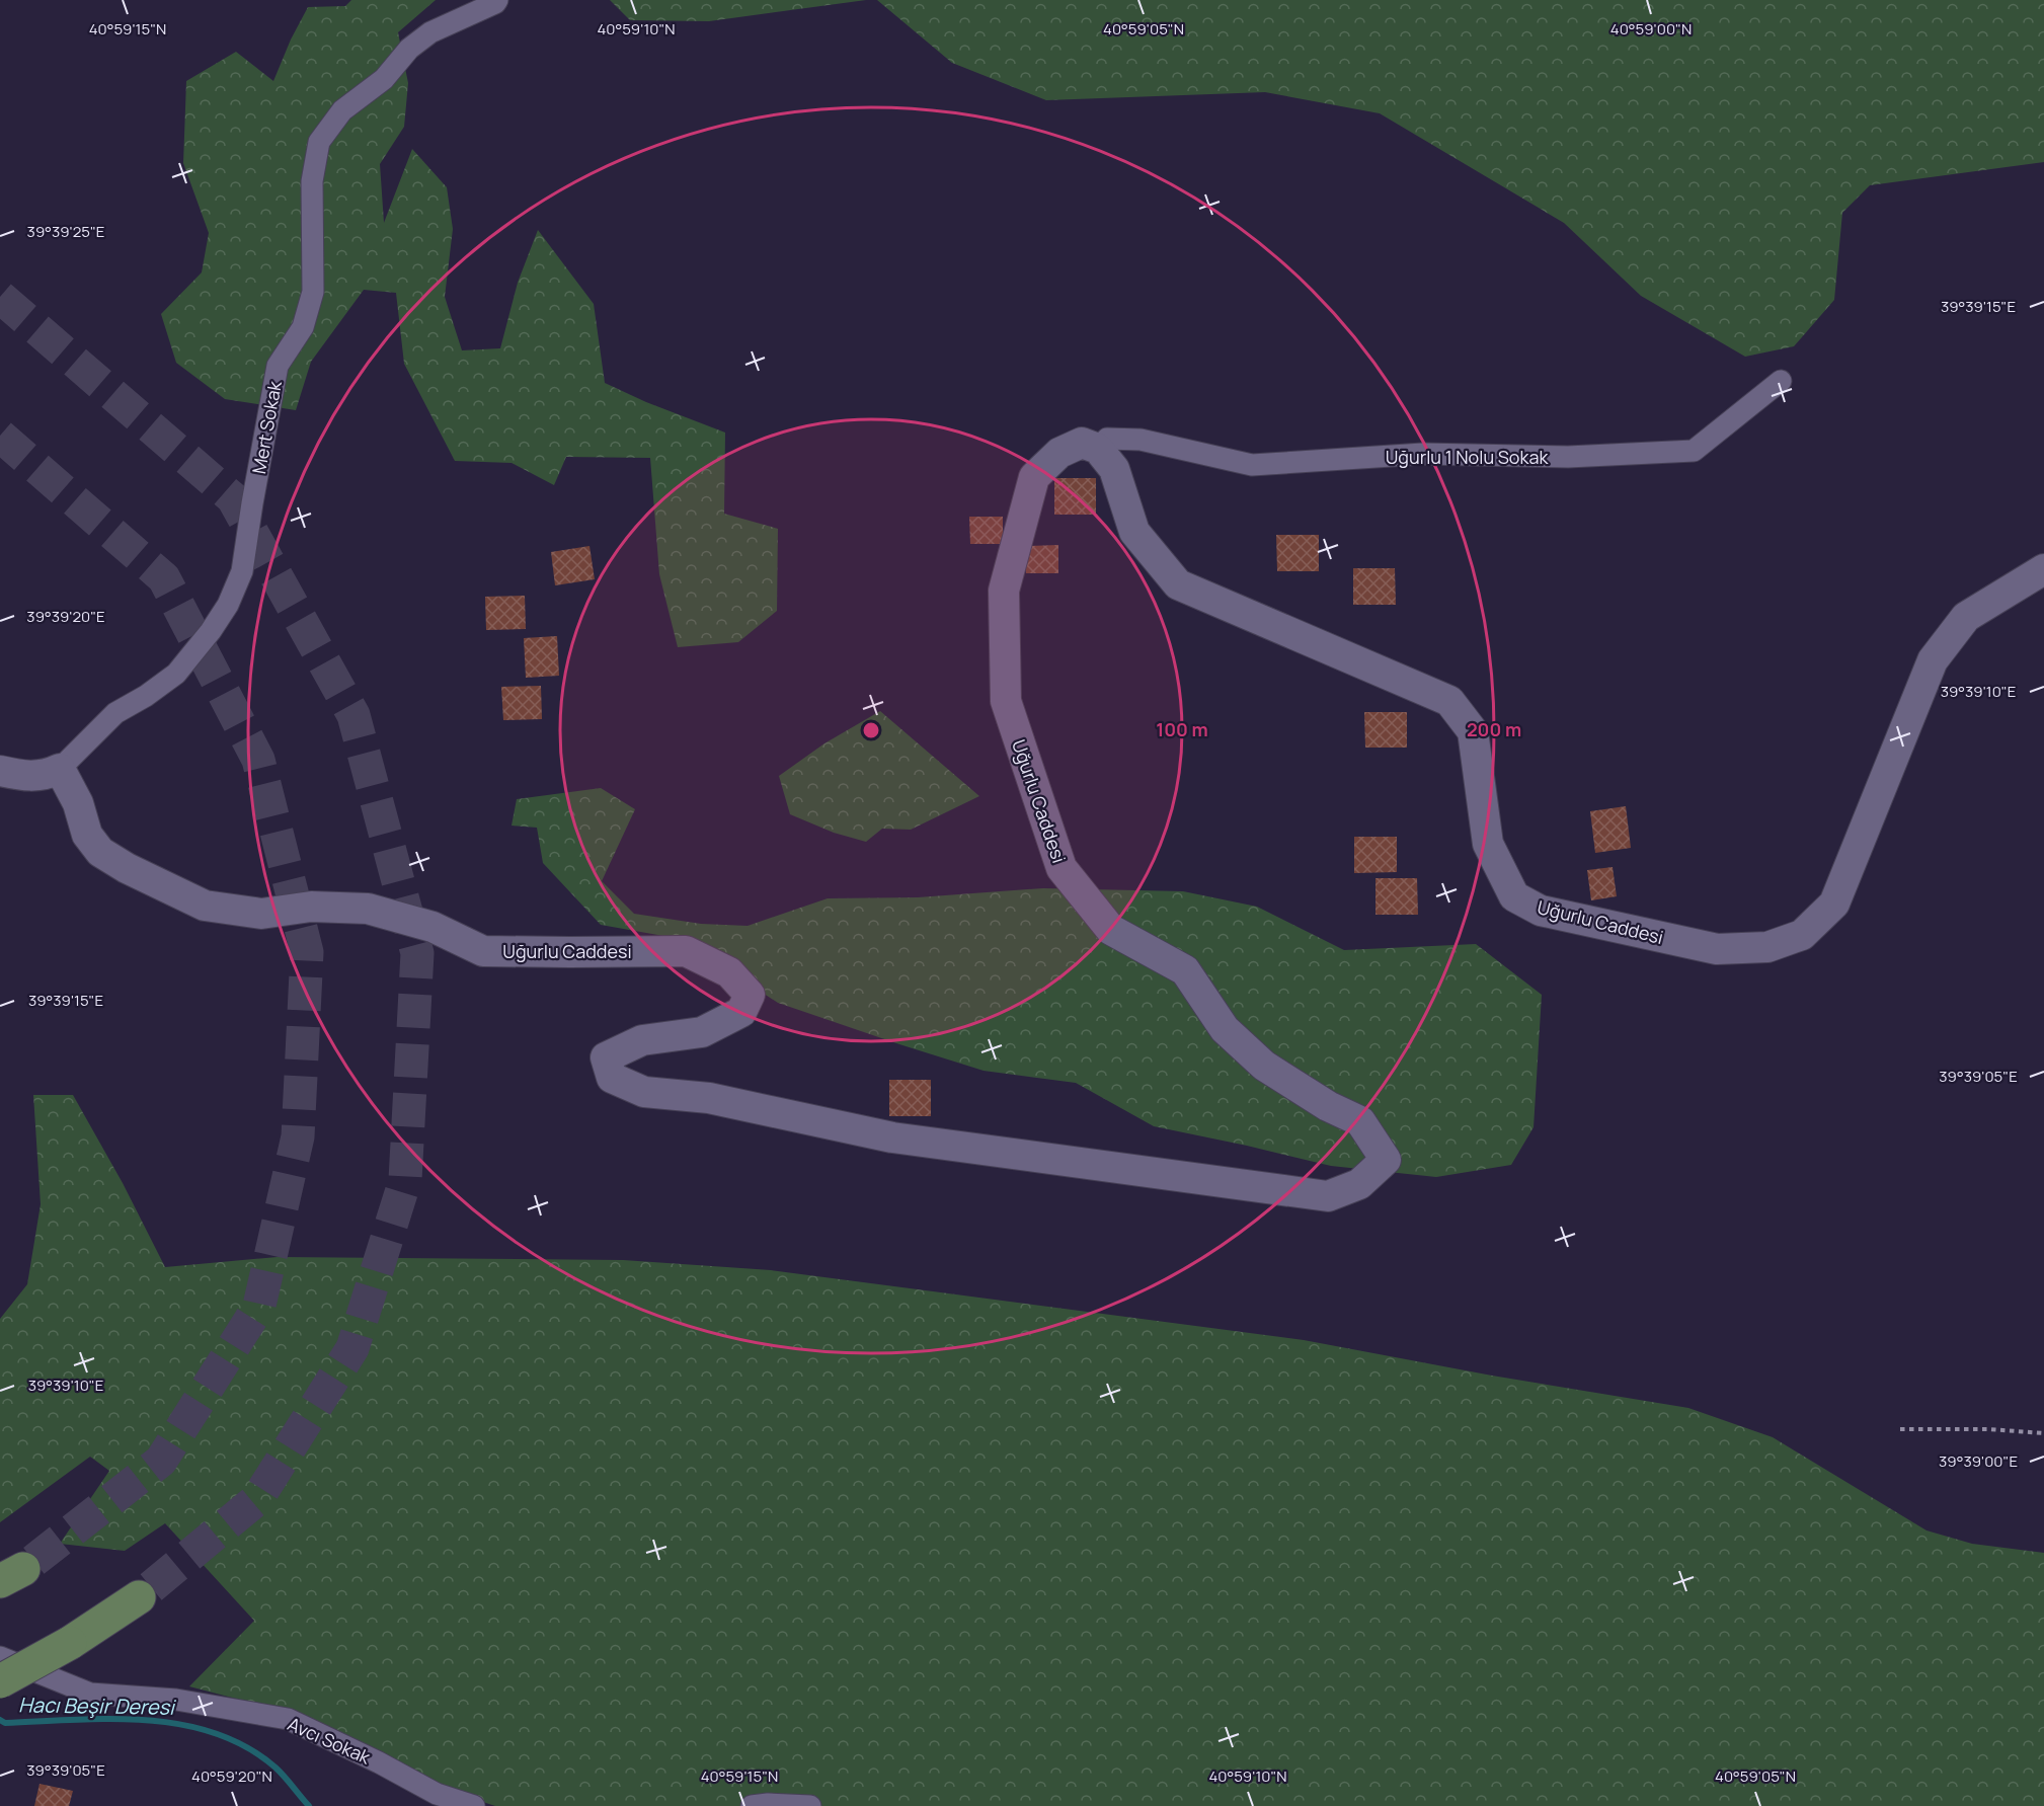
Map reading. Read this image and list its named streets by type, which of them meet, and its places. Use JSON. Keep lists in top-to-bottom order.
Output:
{
  "streets": {
    "street": [
      "Mert Sokak",
      "Uğurlu 1 Nolu Sokak",
      "Uğurlu Caddesi",
      "Avcı Sokak"
    ]
  },
  "crossings": [
    ["Mert Sokak", "Uğurlu Caddesi"],
    ["Uğurlu 1 Nolu Sokak", "Uğurlu Caddesi"]
  ],
  "water": ["Hacı Beşir Deresi"],
  "coordinates": [
    "40°59'15\"N",
    "40°59'05\"N",
    "40°59'00\"N",
    "40°59'10\"N",
    "39°39'25\"E",
    "39°39'15\"E",
    "39°39'20\"E",
    "39°39'10\"E",
    "39°39'05\"E",
    "39°39'00\"E",
    "40°59'20\"N"
  ],
  "rings": ["100 m", "200 m"]
}
